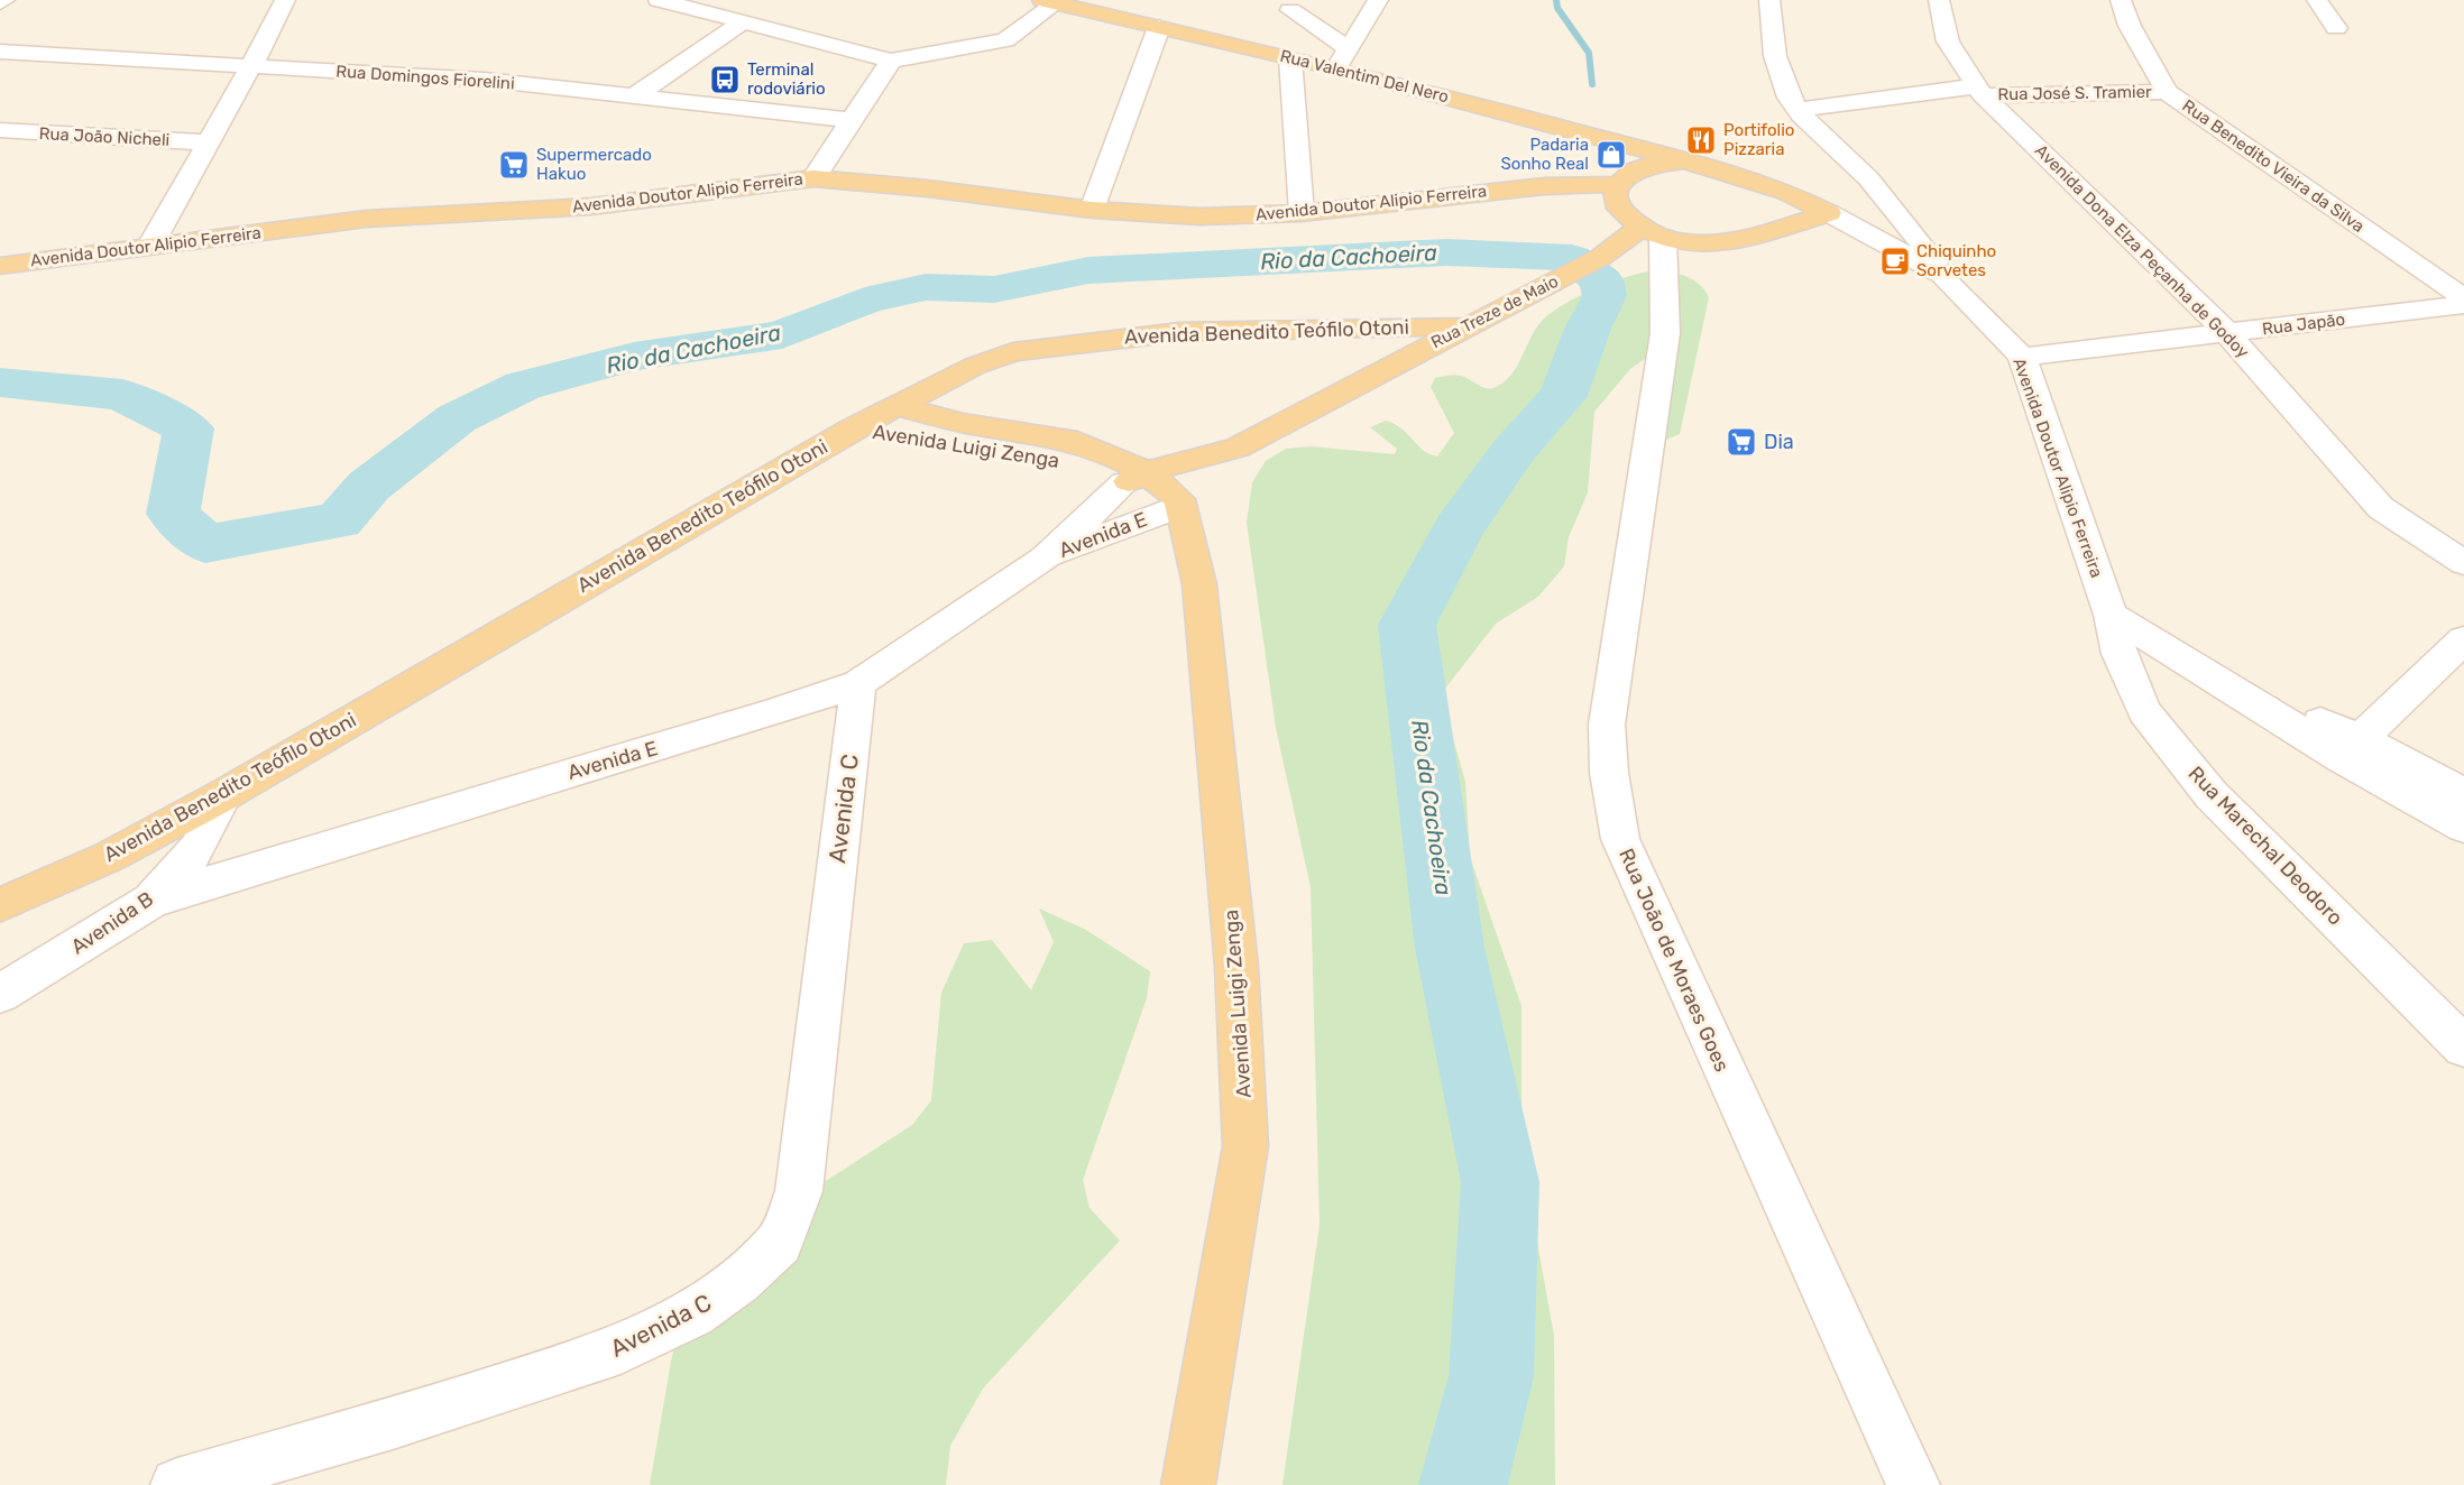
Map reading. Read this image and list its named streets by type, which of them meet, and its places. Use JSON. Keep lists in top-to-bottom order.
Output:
{
  "streets": {
    "main road": [
      "Rua Valentim Del Nero",
      "Avenida Doutor Alipio Ferreira",
      "Rua Treze de Maio",
      "Avenida Benedito Teófilo Otoni",
      "Avenida Luigi Zenga"
    ],
    "street": [
      "Rua Domingos Fiorelini",
      "Rua José S. Tramier",
      "Rua João Nicheli",
      "Rua Benedito Vieira da Silva",
      "Avenida Dona Elza Peçanha de Godoy",
      "Rua Japão",
      "Avenida E",
      "Avenida C",
      "Rua Marechal Deodoro",
      "Avenida B",
      "Rua João de Moraes Goes"
    ]
  },
  "crossings": [
    ["Rua Valentim Del Nero", "Avenida Doutor Alipio Ferreira"],
    ["Rua José S. Tramier", "Rua Benedito Vieira da Silva"],
    ["Rua José S. Tramier", "Avenida Dona Elza Peçanha de Godoy"],
    ["Avenida Doutor Alipio Ferreira", "Rua Japão"],
    ["Avenida Doutor Alipio Ferreira", "Rua Marechal Deodoro"],
    ["Avenida Dona Elza Peçanha de Godoy", "Rua Japão"],
    ["Rua Treze de Maio", "Avenida Benedito Teófilo Otoni"],
    ["Rua Treze de Maio", "Avenida Luigi Zenga"],
    ["Rua Treze de Maio", "Avenida E"],
    ["Rua Treze de Maio", "Rua João de Moraes Goes"],
    ["Avenida Benedito Teófilo Otoni", "Avenida Luigi Zenga"],
    ["Avenida Benedito Teófilo Otoni", "Avenida B"],
    ["Avenida Luigi Zenga", "Avenida E"],
    ["Avenida E", "Avenida C"],
    ["Avenida E", "Avenida B"]
  ],
  "water": ["Rio da Cachoeira"],
  "places": {
    "bus stop": ["Terminal rodoviário"],
    "restaurant": ["Portifolio Pizzaria"],
    "shop": ["Padaria Sonho Real"],
    "supermarket": ["Supermercado Hakuo", "Dia"],
    "cafe": ["Chiquinho Sorvetes"]
  }
}
